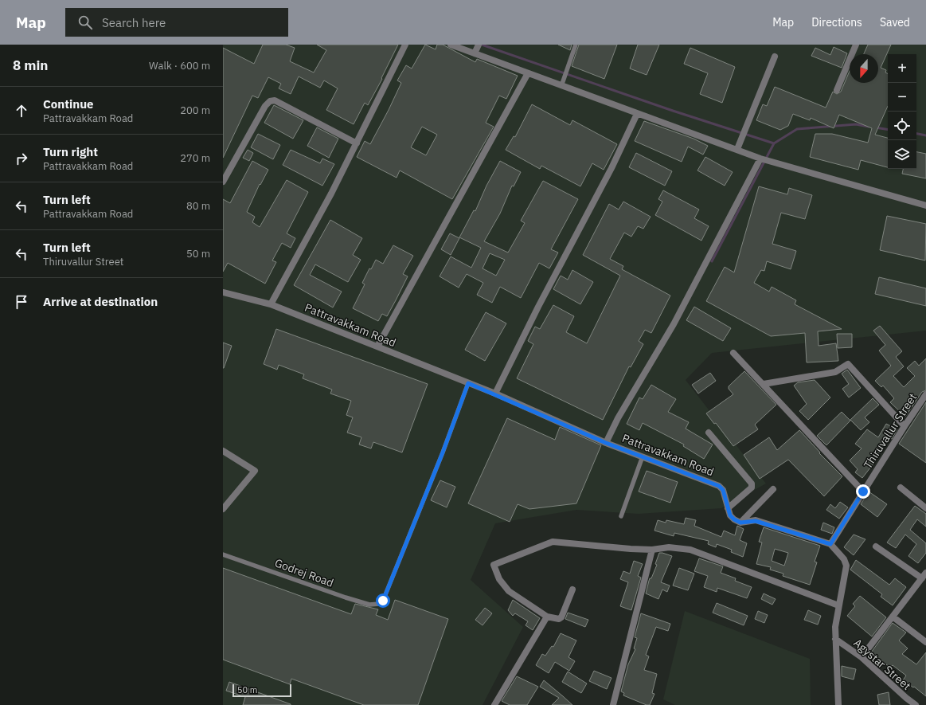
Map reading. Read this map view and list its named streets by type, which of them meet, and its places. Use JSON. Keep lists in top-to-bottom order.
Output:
{
  "streets": {
    "street": ["Pattravakkam Road", "Thiruvallur Street", "Agystar Street"],
    "lane": ["Godrej Road"]
  },
  "crossings": [
    ["Pattravakkam Road", "Godrej Road"]
  ],
  "scale_bar": "50 m",
  "north": "bottom",
  "page": {
    "header": "Map",
    "search": "Search here",
    "nav": ["Map", "Directions", "Saved"],
    "heading": ["8 min", "Walk · 600 m"],
    "map_buttons": ["+", "−"],
    "list": [
      ["Continue", "Pattravakkam Road", "200 m"],
      ["Turn right", "Pattravakkam Road", "270 m"],
      ["Turn left", "Pattravakkam Road", "80 m"],
      ["Turn left", "Thiruvallur Street", "50 m"],
      "Arrive at destination"
    ],
    "scale": "50 m"
  }
}
